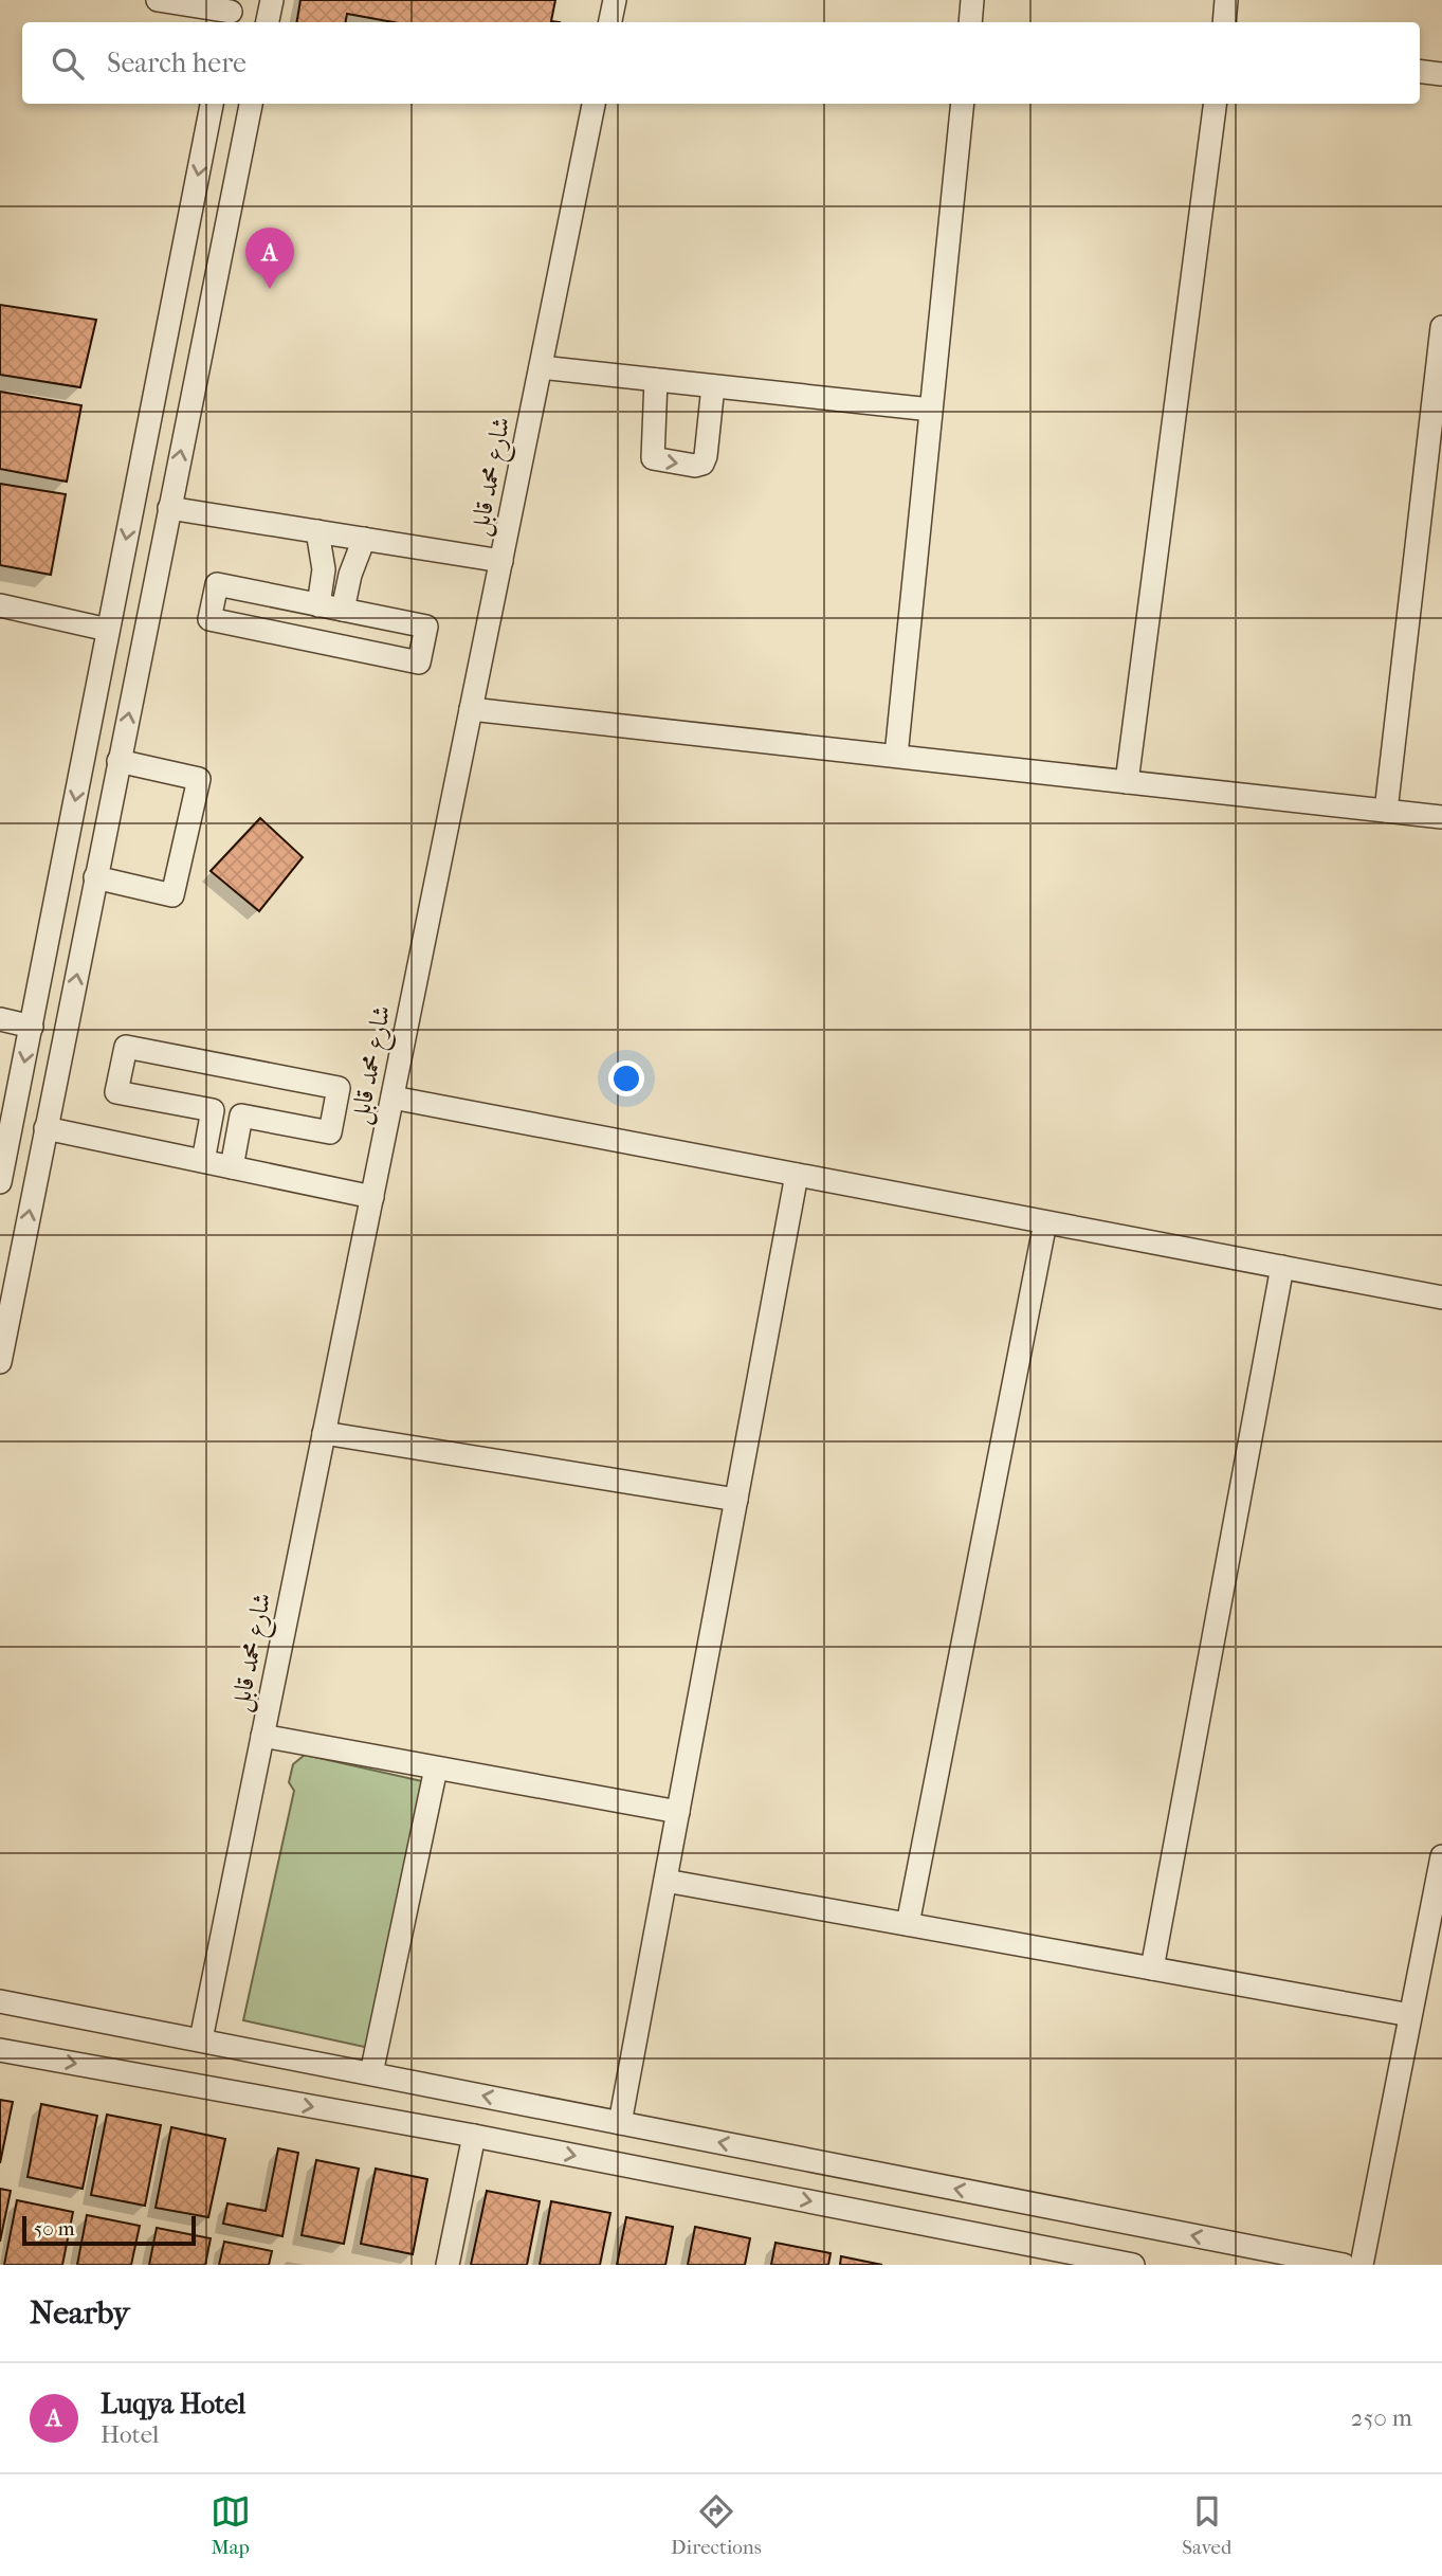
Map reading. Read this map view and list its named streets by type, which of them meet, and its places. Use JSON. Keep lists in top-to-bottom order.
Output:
{
  "streets": {
    "street": ["شارع محمد قابل"]
  },
  "scale_bar": "50 m",
  "page": {
    "search": "Search here",
    "pins": "A",
    "scale": "50 m",
    "heading": "Nearby",
    "list": [
      {
        "mark": "A",
        "name": "Luqya Hotel",
        "note": "Hotel",
        "value": "250 m"
      }
    ],
    "nav": ["Map", "Directions", "Saved"]
  }
}
